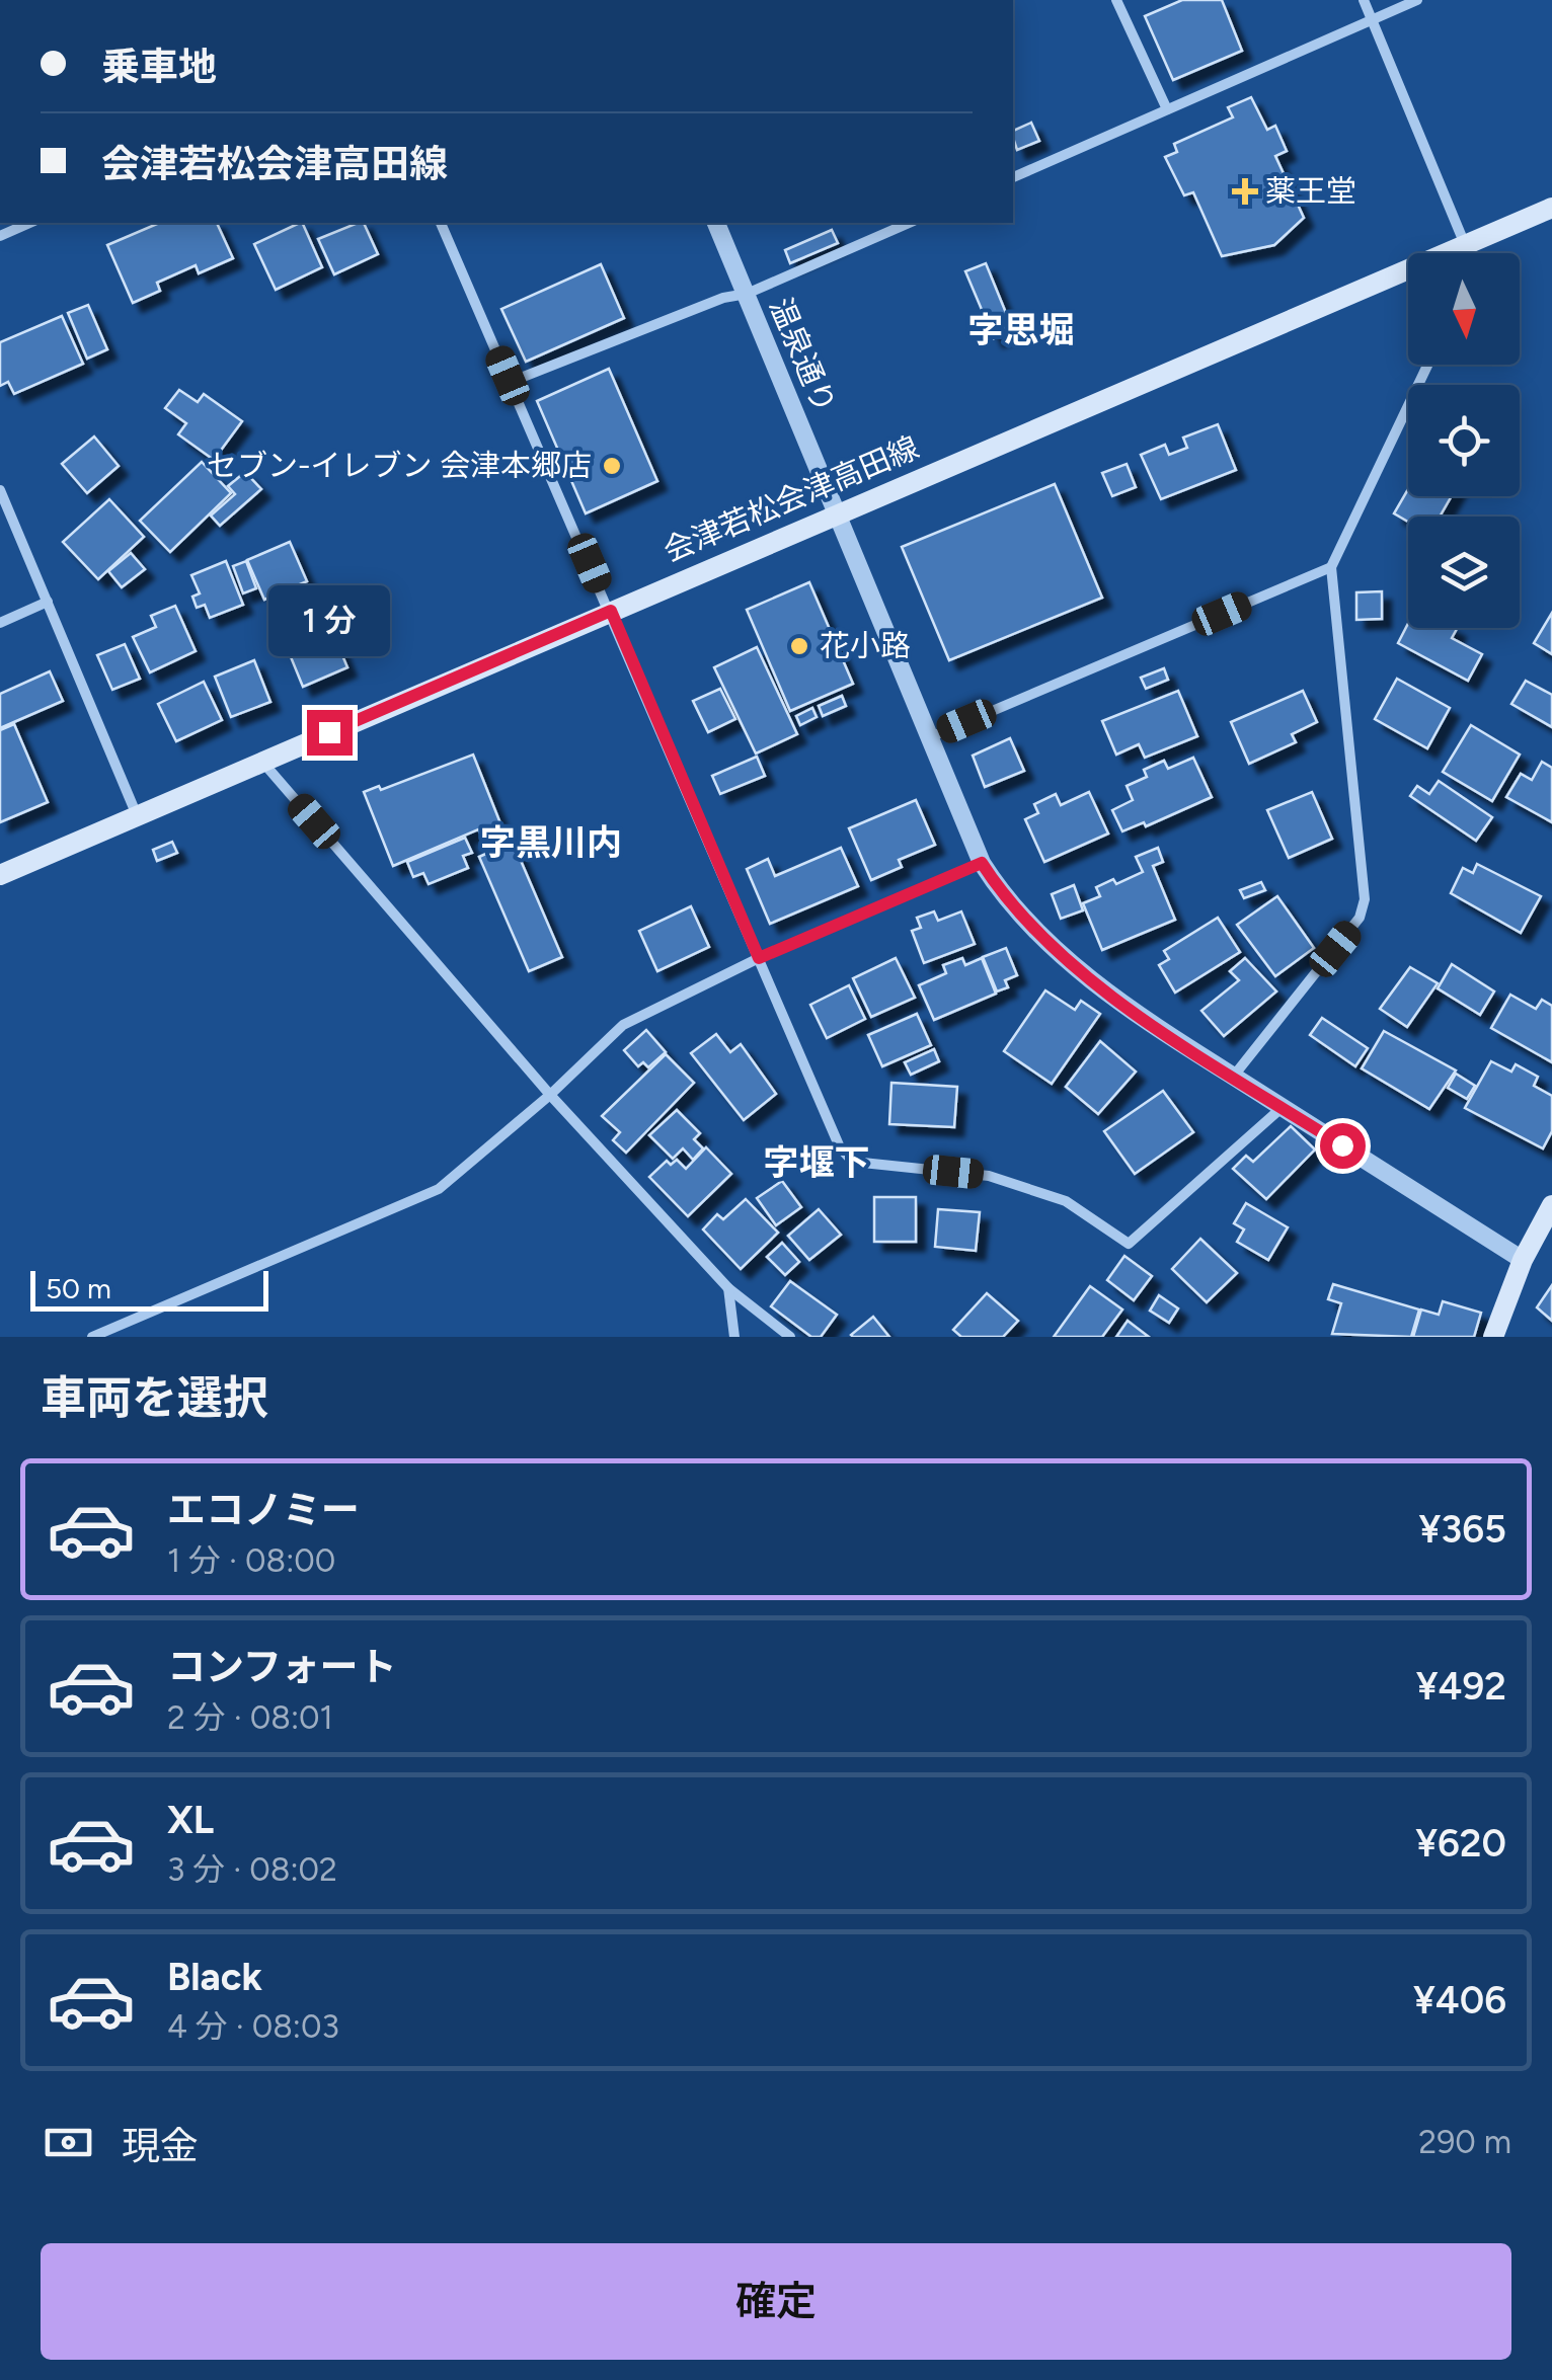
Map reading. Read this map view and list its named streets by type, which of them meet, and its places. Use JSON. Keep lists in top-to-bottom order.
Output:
{
  "streets": {
    "main road": ["会津若松会津高田線"],
    "street": ["温泉通り"]
  },
  "crossings": [
    ["温泉通り", "会津若松会津高田線"]
  ],
  "districts": ["字思堀", "字黒川内", "字堰下"],
  "places": {
    "health": ["薬王堂"],
    "other": ["セブン-イレブン 会津本郷店", "花小路"]
  },
  "scale_bar": "50 m",
  "north": "bottom",
  "page": {
    "banner": ["乗車地", "会津若松会津高田線"],
    "bubble": "1 分",
    "scale": "50 m",
    "heading": "車両を選択",
    "list": [
      {
        "name": "エコノミー",
        "note": "1 分 · 08:00",
        "value": "¥365"
      },
      {
        "name": "コンフォート",
        "note": "2 分 · 08:01",
        "value": "¥492"
      },
      {
        "name": "XL",
        "note": "3 分 · 08:02",
        "value": "¥620"
      },
      {
        "name": "Black",
        "note": "4 分 · 08:03",
        "value": "¥406"
      }
    ],
    "pay": ["現金", "290 m"],
    "buttons": "確定"
  }
}
